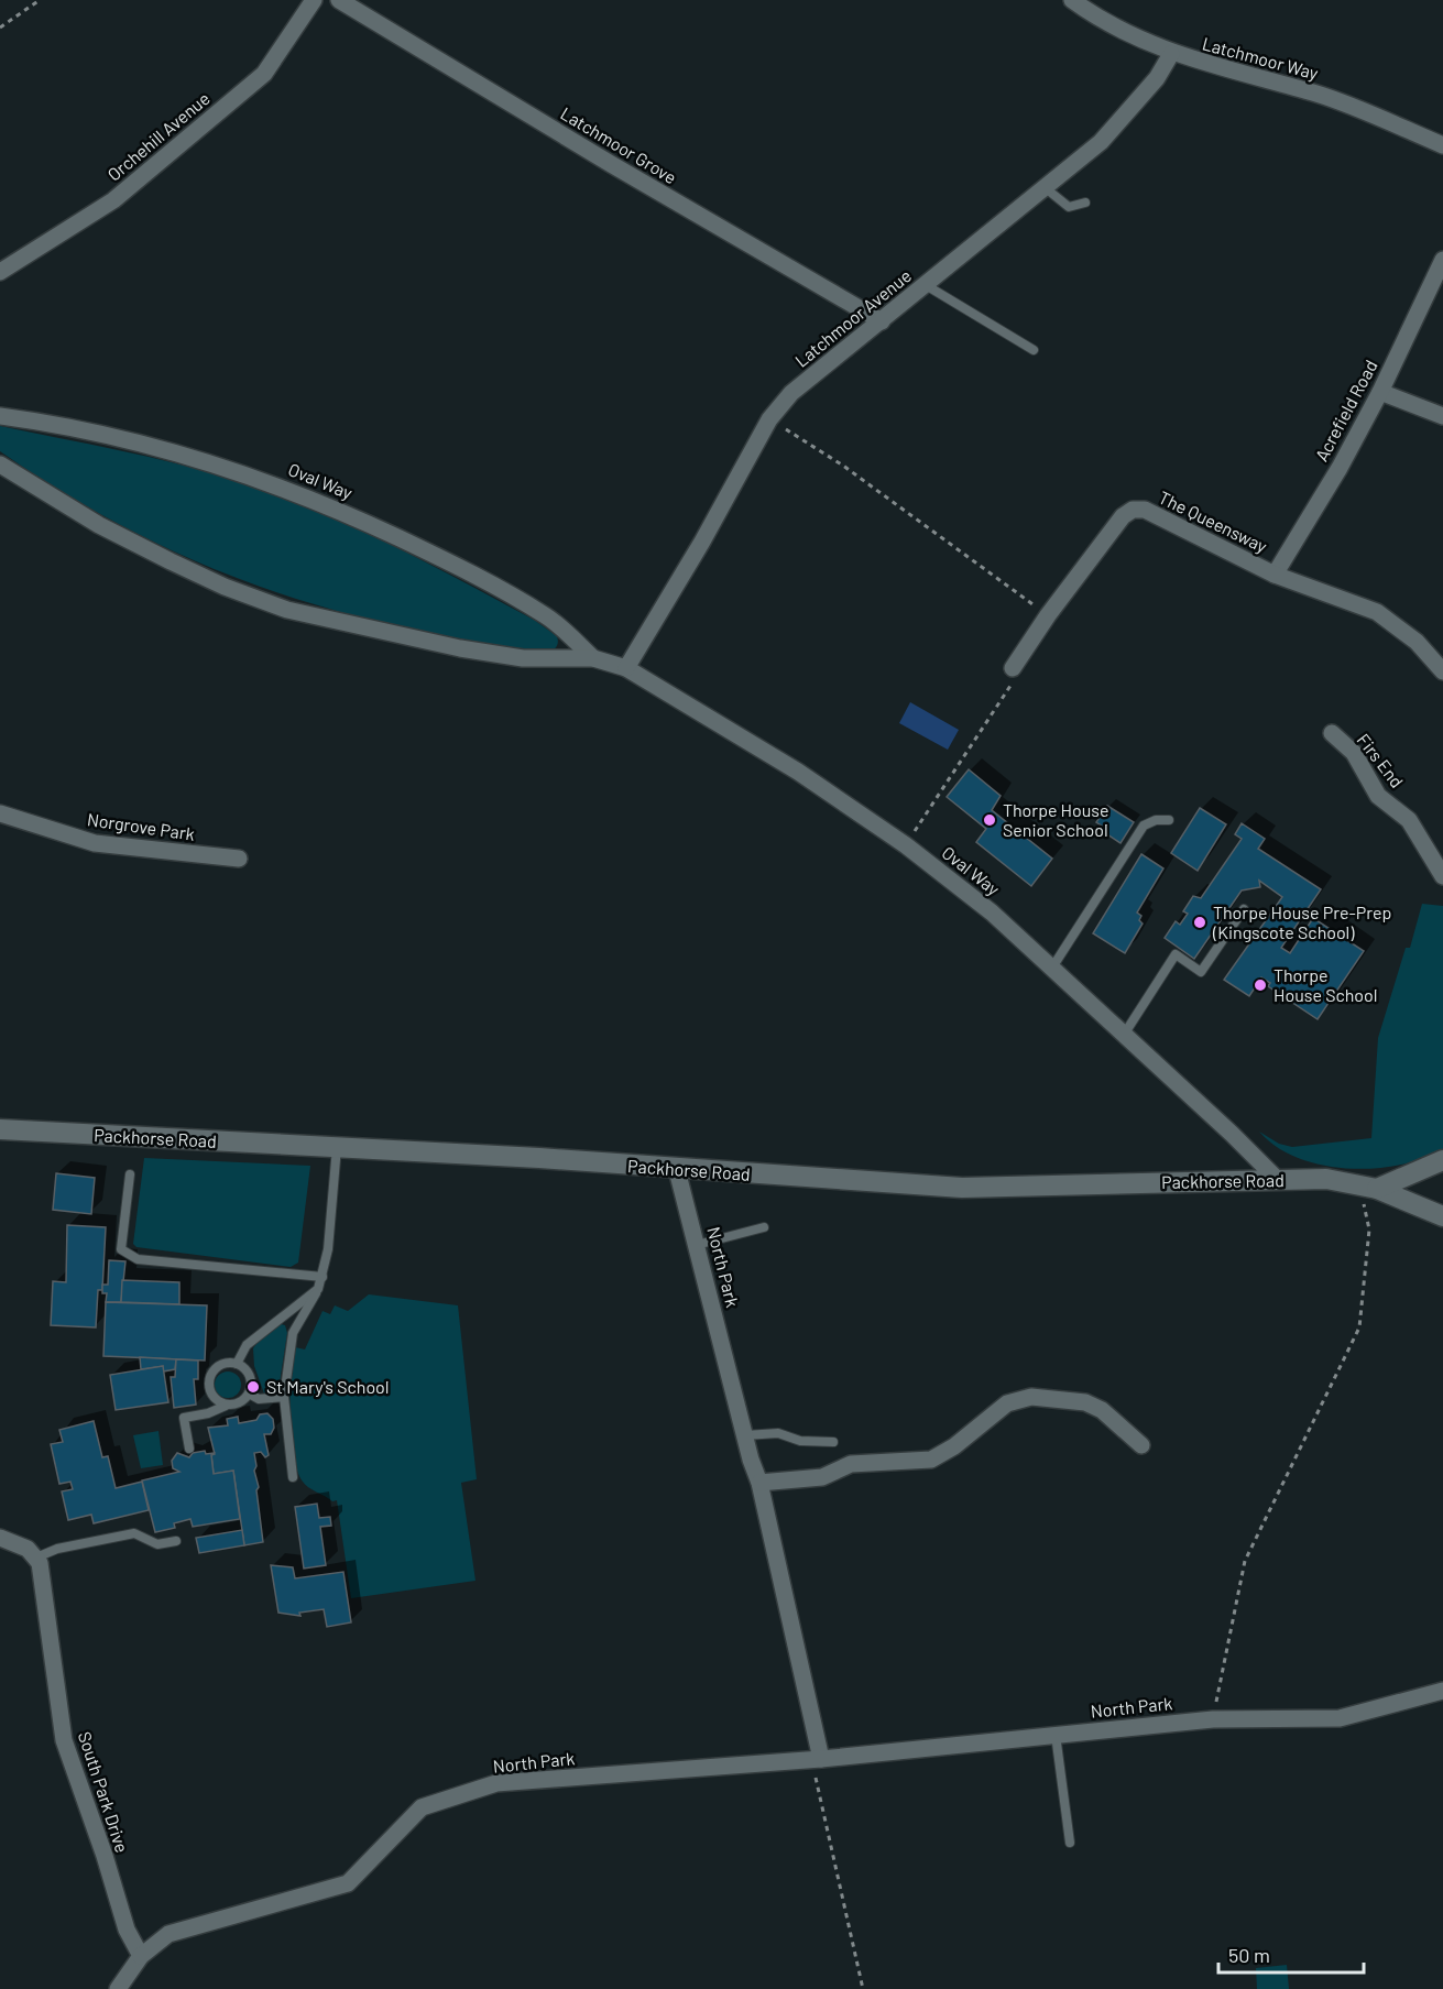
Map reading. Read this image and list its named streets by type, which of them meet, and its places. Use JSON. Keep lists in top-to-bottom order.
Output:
{
  "streets": {
    "main road": ["Packhorse Road"],
    "street": [
      "Latchmoor Way",
      "Orchehill Avenue",
      "Latchmoor Grove",
      "Latchmoor Avenue",
      "Acrefield Road",
      "Oval Way",
      "The Queensway",
      "Firs End",
      "Norgrove Park",
      "North Park",
      "South Park Drive"
    ]
  },
  "crossings": [
    ["Latchmoor Way", "Latchmoor Avenue"],
    ["Latchmoor Grove", "Latchmoor Avenue"],
    ["Latchmoor Avenue", "Oval Way"],
    ["Acrefield Road", "The Queensway"],
    ["Oval Way", "Packhorse Road"],
    ["Packhorse Road", "North Park"],
    ["North Park", "South Park Drive"]
  ],
  "places": [
    "Thorpe House Senior School",
    "Thorpe House Pre-Prep (Kingscote School)",
    "Thorpe House School",
    "St Mary's School"
  ],
  "scale_bar": "50 m"
}
